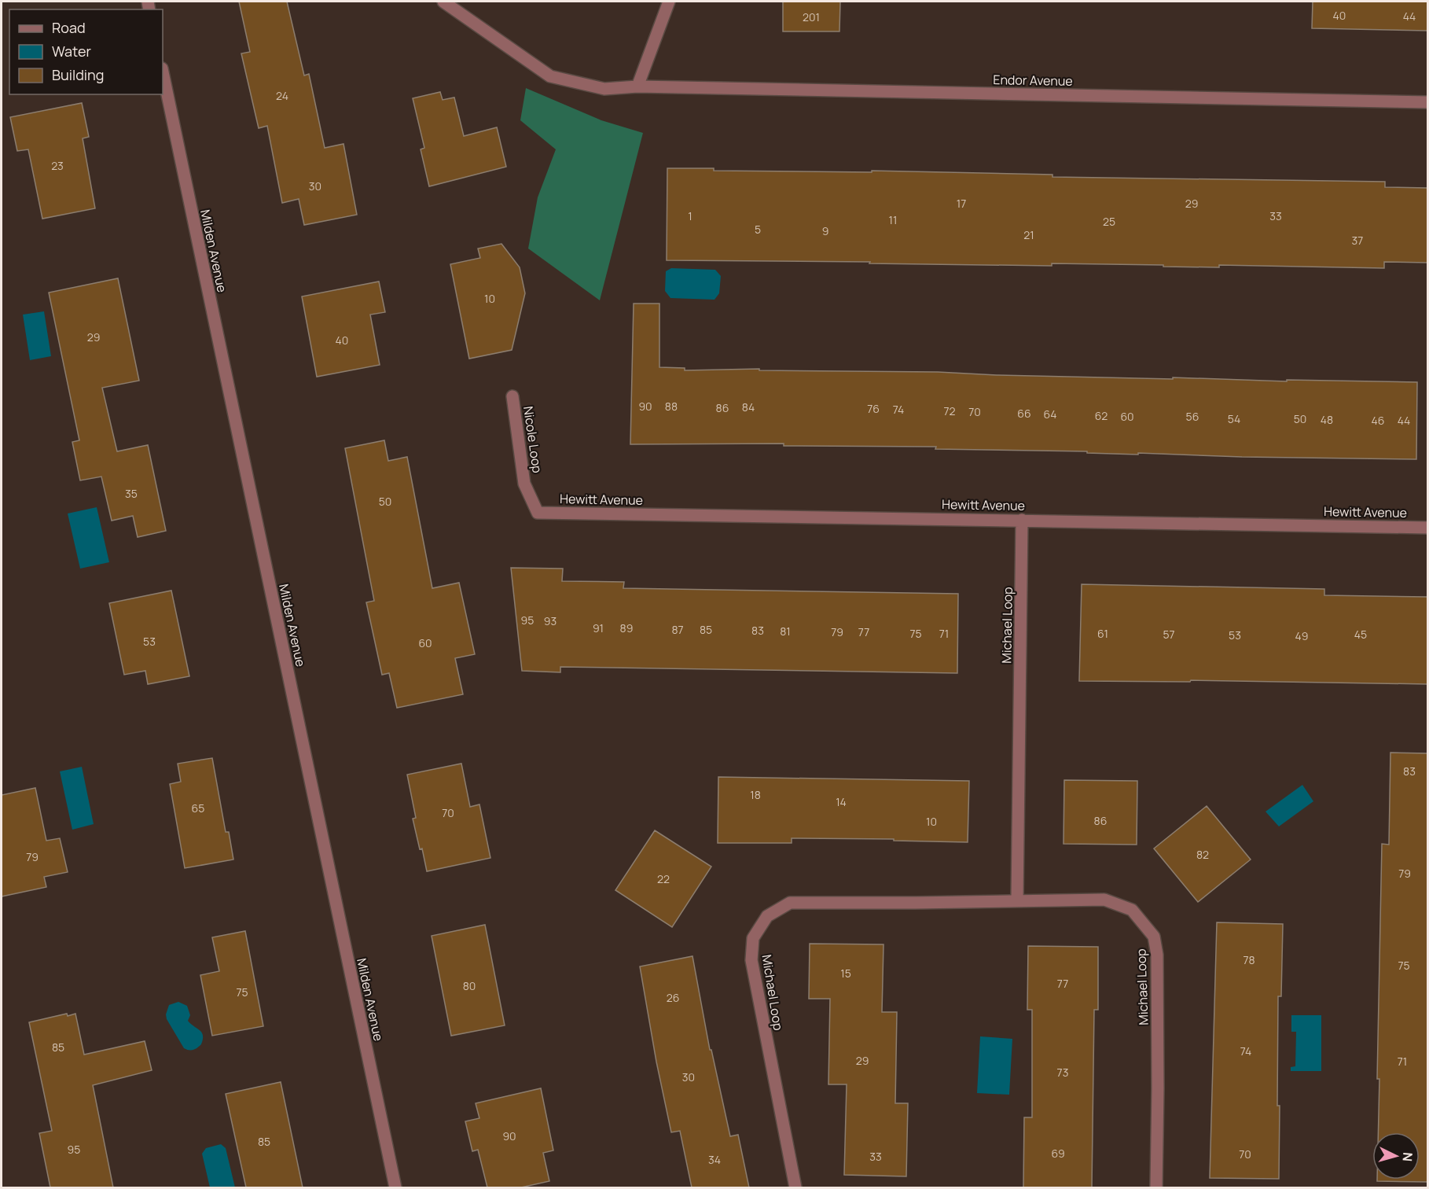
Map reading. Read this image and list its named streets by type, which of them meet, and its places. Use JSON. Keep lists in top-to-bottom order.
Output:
{
  "streets": {
    "street": [
      "Endor Avenue",
      "Milden Avenue",
      "Nicole Loop",
      "Hewitt Avenue",
      "Michael Loop"
    ]
  },
  "crossings": [
    ["Nicole Loop", "Hewitt Avenue"],
    ["Hewitt Avenue", "Michael Loop"]
  ],
  "house_numbers": [
    "40",
    "44",
    "201",
    "24",
    "23",
    "30",
    "17",
    "29",
    "1",
    "33",
    "11",
    "25",
    "5",
    "9",
    "21",
    "37",
    "10",
    "29",
    "40",
    "90",
    "88",
    "84",
    "86",
    "76",
    "74",
    "72",
    "70",
    "66",
    "64",
    "62",
    "60",
    "56",
    "54",
    "50",
    "48",
    "46",
    "44",
    "35",
    "50",
    "95",
    "93",
    "91",
    "89",
    "87",
    "85",
    "83",
    "81",
    "79",
    "77",
    "75",
    "71",
    "61",
    "57",
    "45",
    "53",
    "49",
    "53",
    "60",
    "83",
    "18",
    "14",
    "65",
    "70",
    "86",
    "10",
    "82",
    "79",
    "79",
    "22",
    "78",
    "75",
    "15",
    "77",
    "80",
    "75",
    "26",
    "85",
    "74",
    "29",
    "71",
    "73",
    "30",
    "90",
    "85",
    "95",
    "69",
    "70",
    "33",
    "34"
  ],
  "legend": ["Road", "Water", "Building"],
  "north": "right"
}
